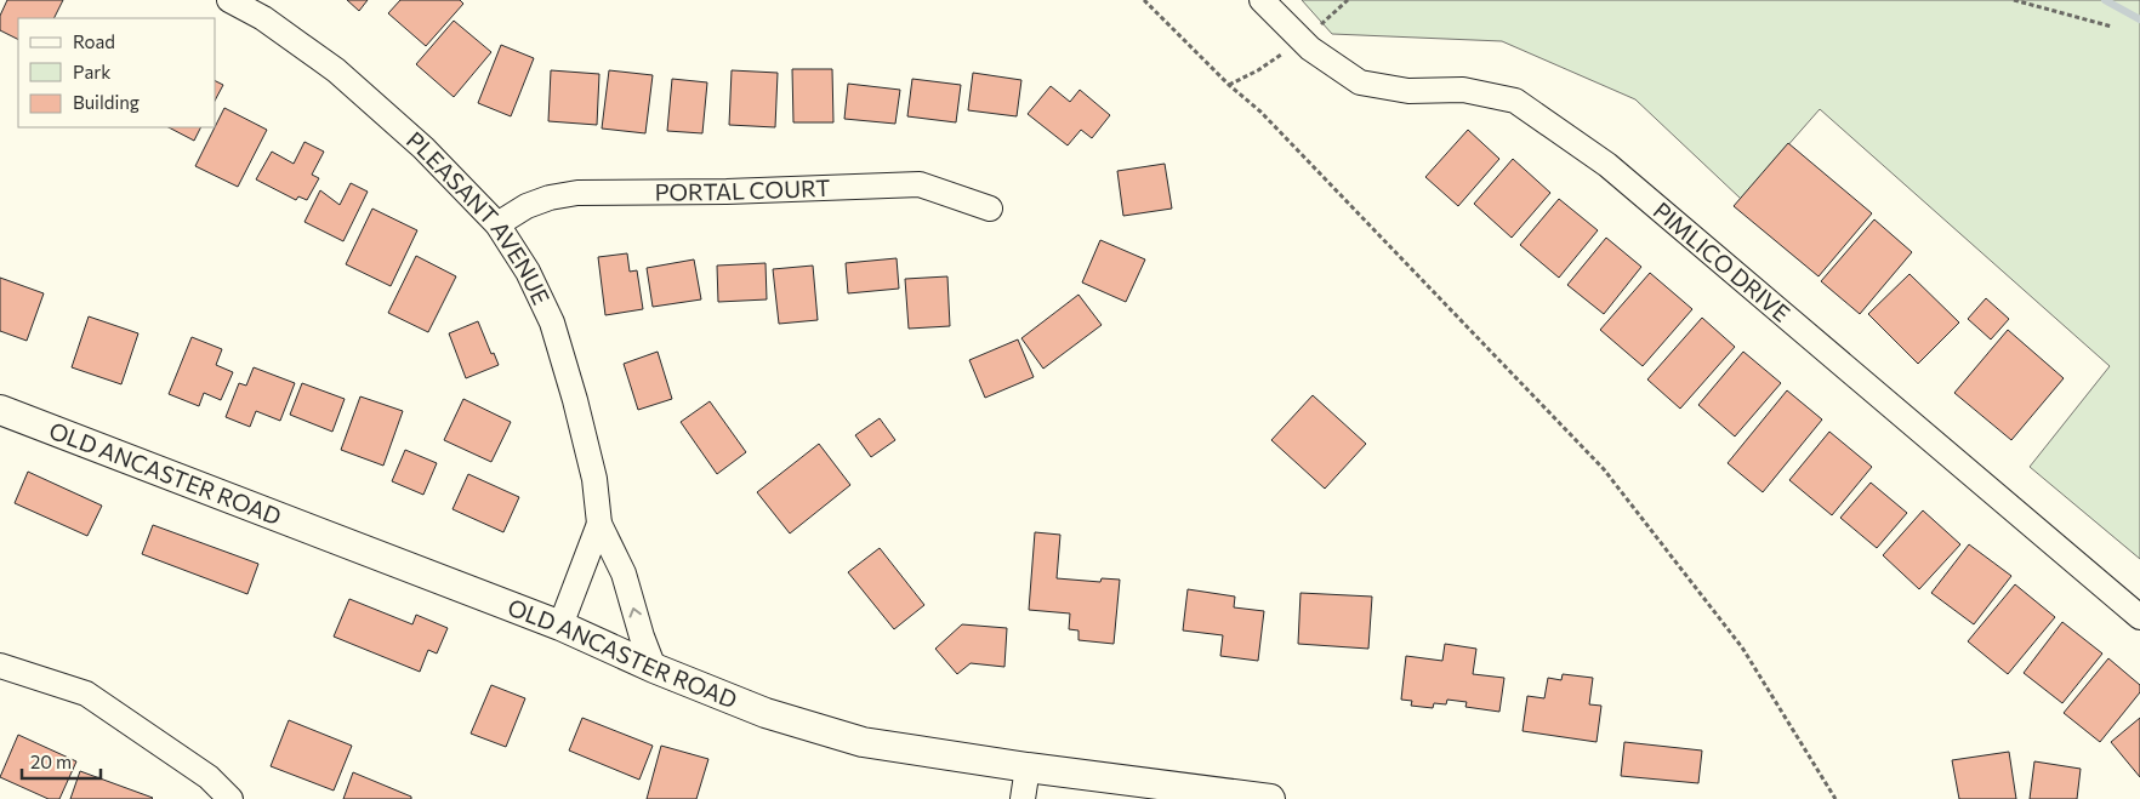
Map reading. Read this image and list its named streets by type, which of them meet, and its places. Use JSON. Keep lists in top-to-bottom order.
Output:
{
  "streets": {
    "street": [
      "PORTAL COURT",
      "PLEASANT AVENUE",
      "PIMLICO DRIVE",
      "OLD ANCASTER ROAD"
    ]
  },
  "crossings": [
    ["PORTAL COURT", "PLEASANT AVENUE"],
    ["PLEASANT AVENUE", "OLD ANCASTER ROAD"]
  ],
  "legend": ["Road", "Park", "Building"],
  "scale_bar": "20 m"
}
